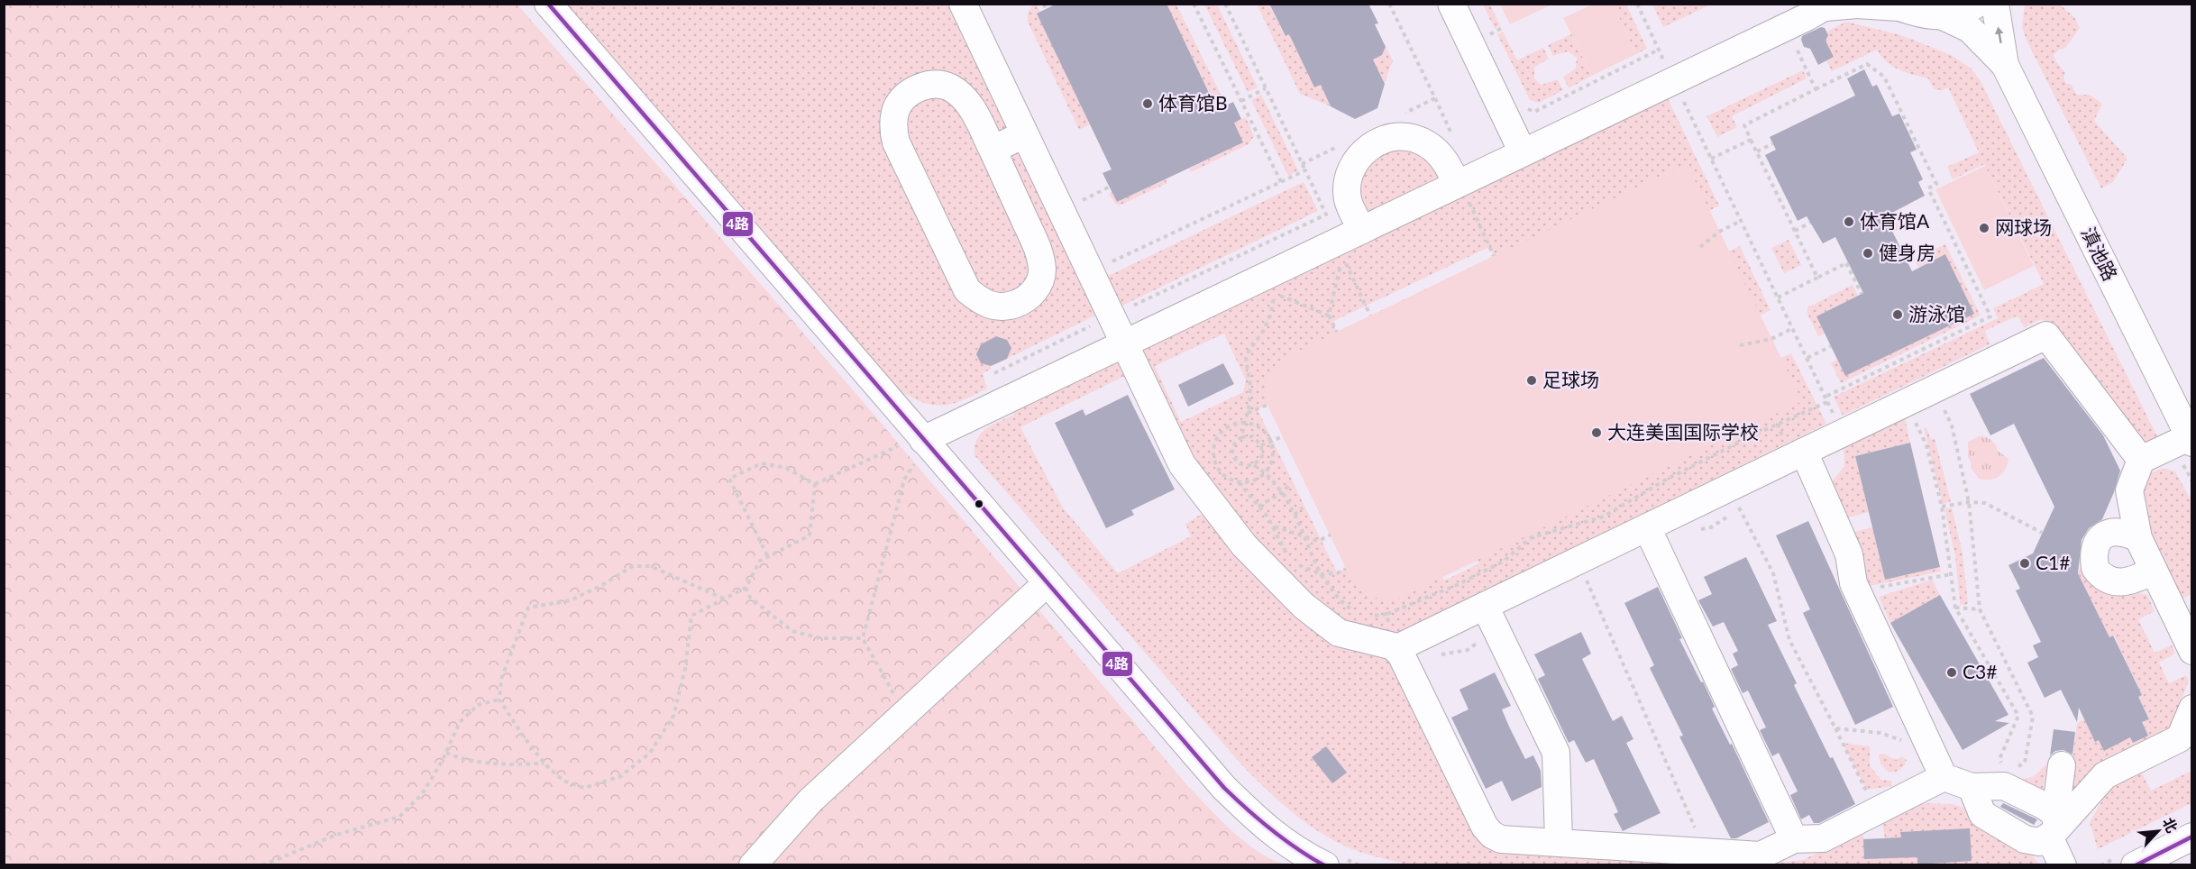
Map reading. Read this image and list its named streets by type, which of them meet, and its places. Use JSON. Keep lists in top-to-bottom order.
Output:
{
  "streets": {
    "street": ["滇池路"]
  },
  "places": [
    "体育馆B",
    "体育馆A",
    "网球场",
    "健身房",
    "游泳馆",
    "足球场",
    "大连美国国际学校",
    "C1#",
    "C3#"
  ],
  "lines": ["transit line 4路"],
  "north": "top right"
}
